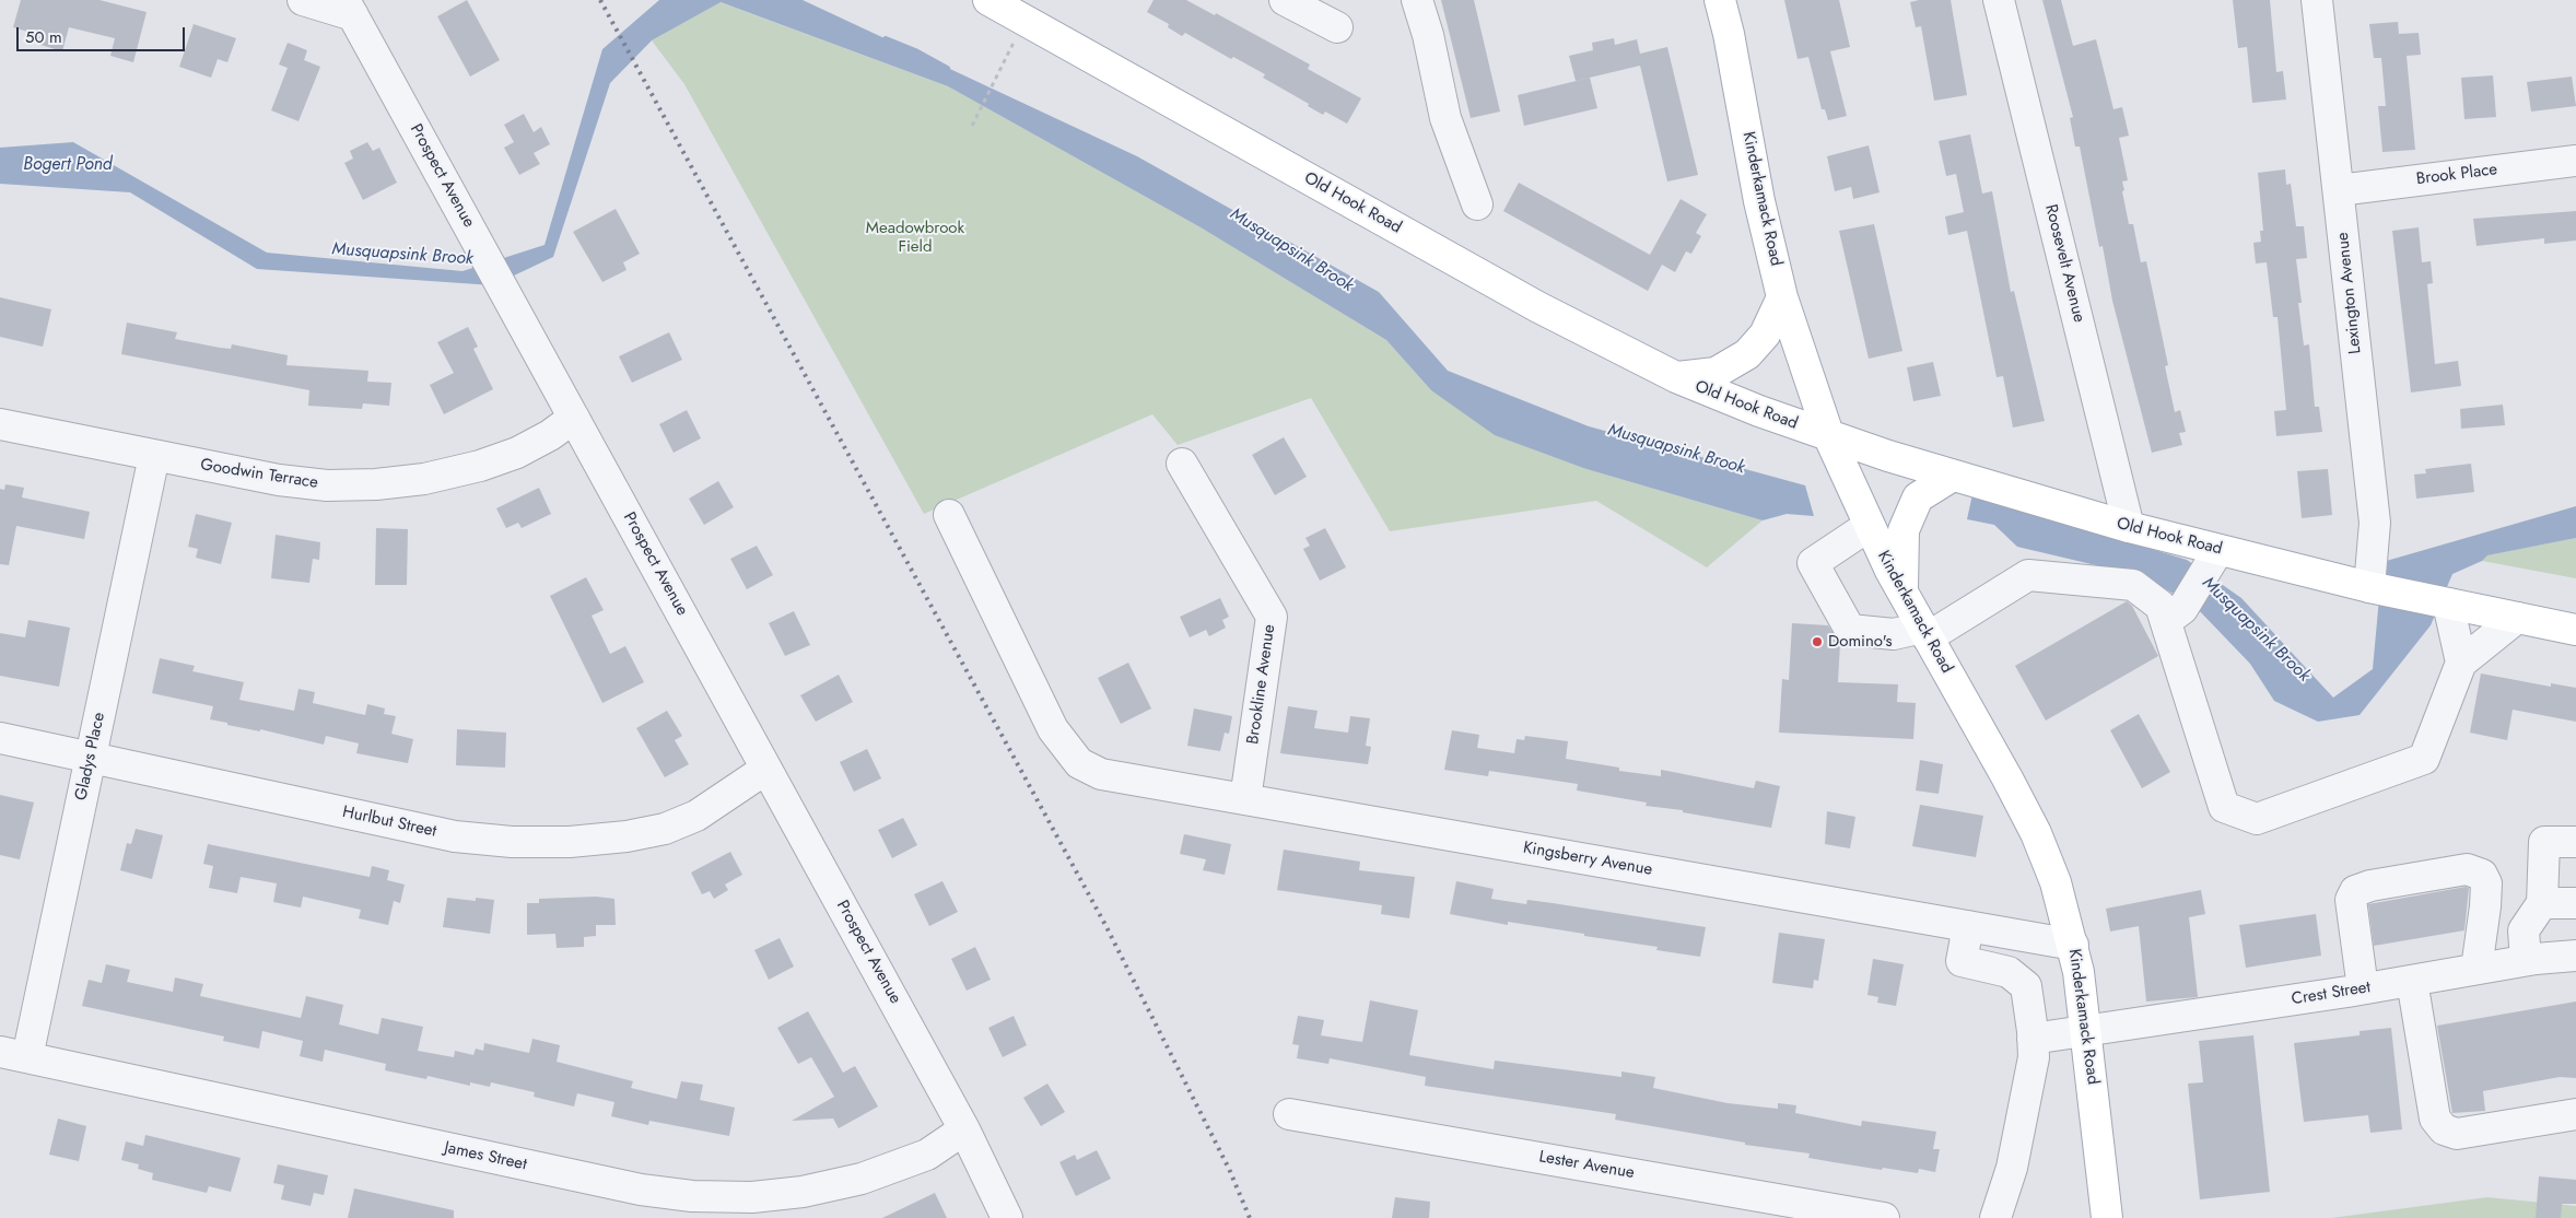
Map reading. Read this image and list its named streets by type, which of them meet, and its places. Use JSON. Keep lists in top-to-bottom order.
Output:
{
  "streets": {
    "main road": ["Kinderkamack Road", "Old Hook Road"],
    "street": [
      "Brook Place",
      "Prospect Avenue",
      "Roosevelt Avenue",
      "Lexington Avenue",
      "Goodwin Terrace",
      "Brookline Avenue",
      "Gladys Place",
      "Hurlbut Street",
      "Kingsberry Avenue",
      "Crest Street",
      "James Street",
      "Lester Avenue"
    ]
  },
  "crossings": [
    ["Brook Place", "Lexington Avenue"],
    ["Prospect Avenue", "Goodwin Terrace"],
    ["Prospect Avenue", "Hurlbut Street"],
    ["Prospect Avenue", "James Street"],
    ["Kinderkamack Road", "Old Hook Road"],
    ["Kinderkamack Road", "Kingsberry Avenue"],
    ["Kinderkamack Road", "Crest Street"],
    ["Old Hook Road", "Roosevelt Avenue"],
    ["Old Hook Road", "Lexington Avenue"],
    ["Goodwin Terrace", "Gladys Place"],
    ["Brookline Avenue", "Kingsberry Avenue"],
    ["Gladys Place", "Hurlbut Street"],
    ["Gladys Place", "James Street"]
  ],
  "water": ["Bogert Pond", "Musquapsink Brook"],
  "parks": ["Meadowbrook Field"],
  "places": ["Domino's"],
  "scale_bar": "50 m"
}
